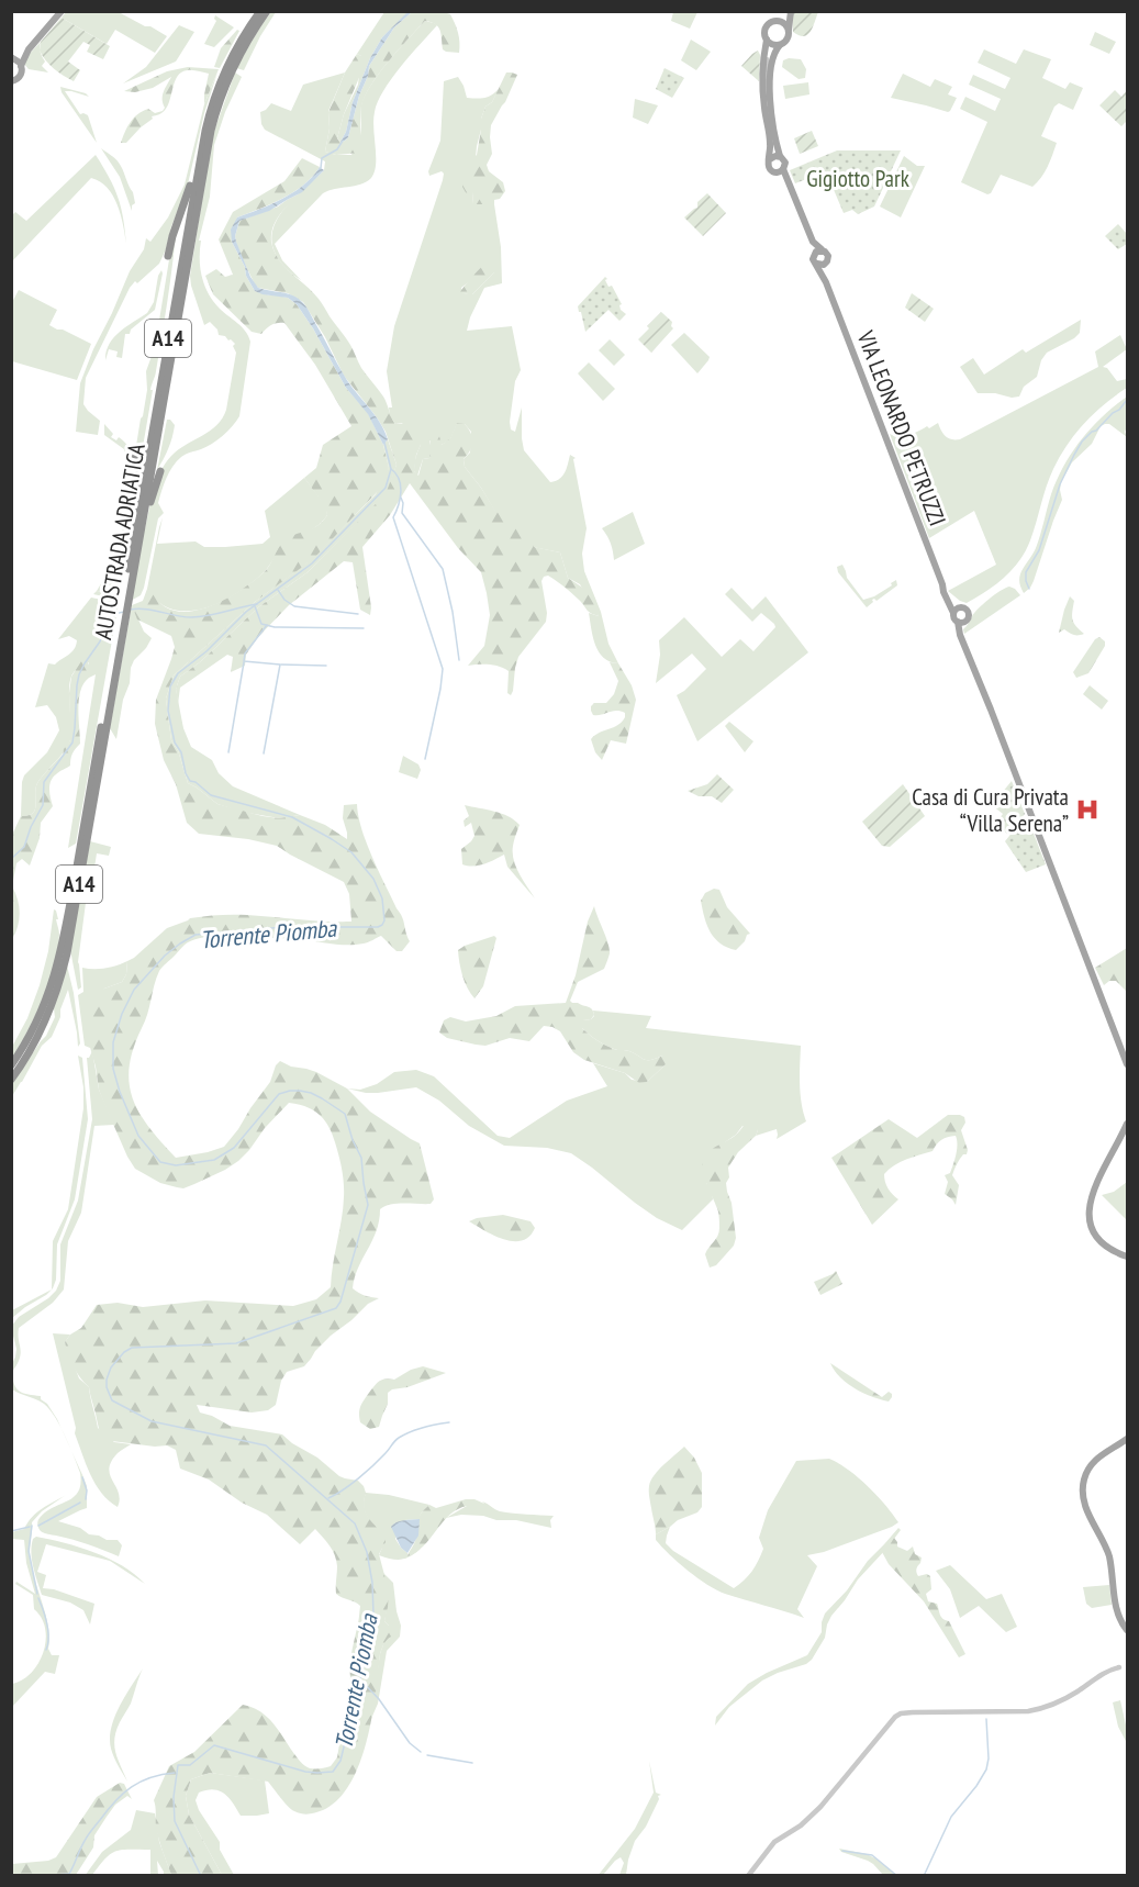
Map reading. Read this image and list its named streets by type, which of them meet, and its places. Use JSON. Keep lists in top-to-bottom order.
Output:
{
  "streets": {
    "highway": ["A14", "AUTOSTRADA ADRIATICA"],
    "main road": ["VIA LEONARDO PETRUZZI"]
  },
  "water": ["Torrente Piomba"],
  "parks": ["Gigiotto Park"],
  "places": {
    "hospital": ["Casa di Cura Privata “Villa Serena”"]
  }
}
